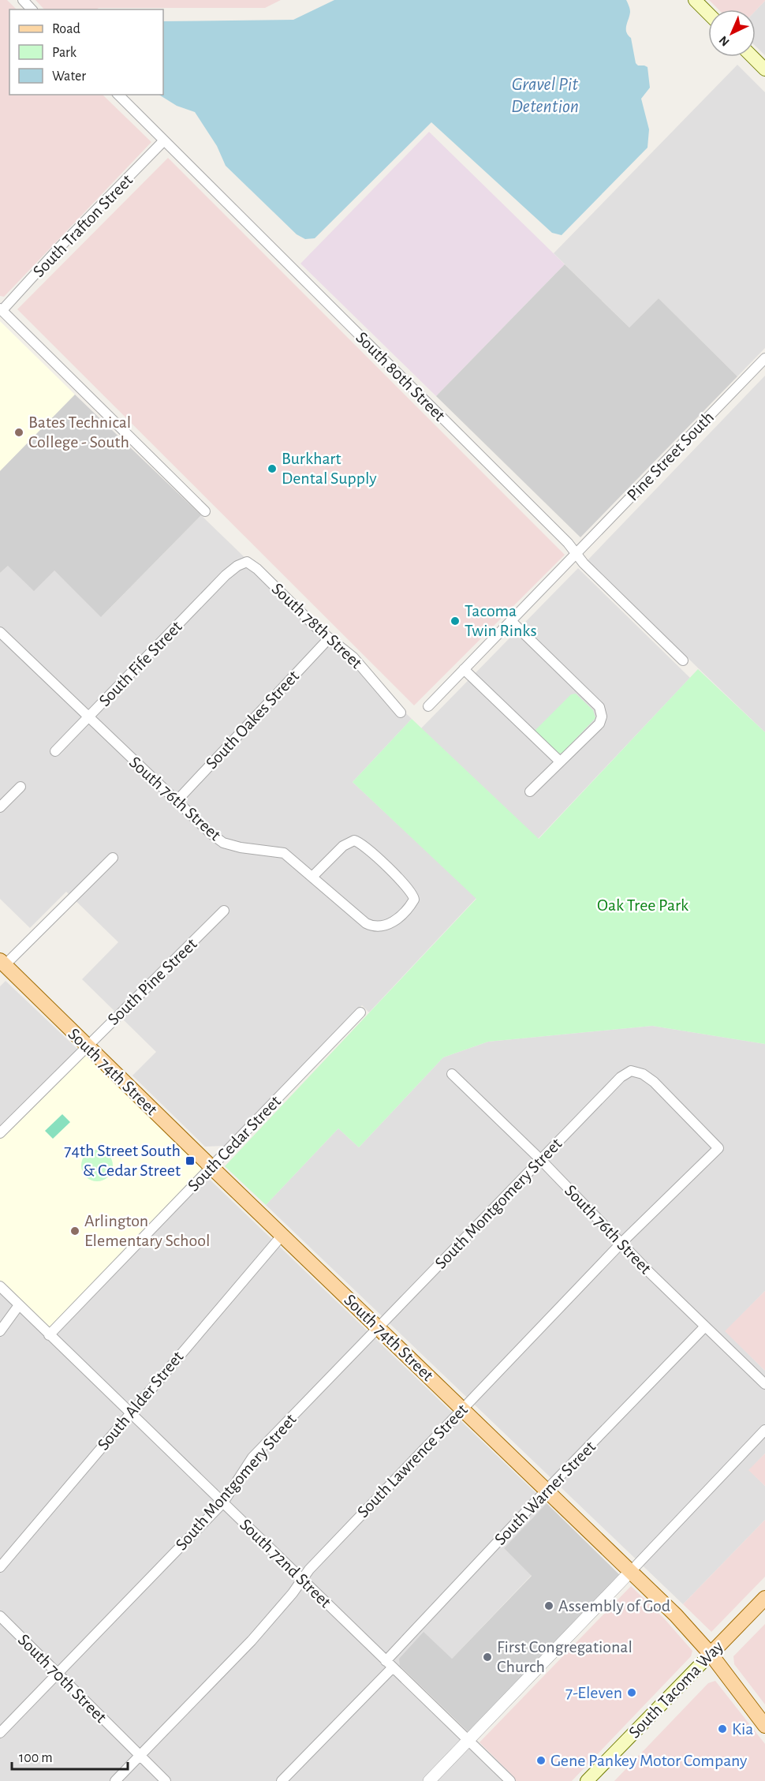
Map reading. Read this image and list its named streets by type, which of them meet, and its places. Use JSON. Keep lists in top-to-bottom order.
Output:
{
  "streets": {
    "main road": ["South 74th Street", "South Tacoma Way"],
    "street": [
      "South Trafton Street",
      "South 80th Street",
      "Pine Street South",
      "South 78th Street",
      "South Fife Street",
      "South Oakes Street",
      "South 76th Street",
      "South Pine Street",
      "South Cedar Street",
      "South Montgomery Street",
      "South Alder Street",
      "South Lawrence Street",
      "South Warner Street",
      "South 72nd Street",
      "South 70th Street"
    ]
  },
  "crossings": [
    ["South Trafton Street", "South 80th Street"],
    ["South 80th Street", "Pine Street South"],
    ["South 78th Street", "South Fife Street"],
    ["South 78th Street", "South Oakes Street"],
    ["South Fife Street", "South 76th Street"],
    ["South Oakes Street", "South 76th Street"],
    ["South 76th Street", "South Montgomery Street"],
    ["South 76th Street", "South Lawrence Street"],
    ["South 76th Street", "South Warner Street"],
    ["South Pine Street", "South 74th Street"],
    ["South 74th Street", "South Cedar Street"],
    ["South 74th Street", "South Montgomery Street"],
    ["South 74th Street", "South Alder Street"],
    ["South 74th Street", "South Lawrence Street"],
    ["South 74th Street", "South Warner Street"],
    ["South 74th Street", "South Tacoma Way"],
    ["South Cedar Street", "South 72nd Street"],
    ["South Montgomery Street", "South Lawrence Street"],
    ["South Montgomery Street", "South 72nd Street"],
    ["South Montgomery Street", "South 70th Street"],
    ["South Alder Street", "South 72nd Street"],
    ["South Lawrence Street", "South 72nd Street"],
    ["South Lawrence Street", "South 70th Street"],
    ["South Warner Street", "South 72nd Street"]
  ],
  "water": ["Gravel Pit Detention"],
  "parks": ["Oak Tree Park"],
  "places": {
    "other": [
      "Bates Technical College - South",
      "Burkhart Dental Supply",
      "Tacoma Twin Rinks",
      "Arlington Elementary School",
      "Assembly of God",
      "First Congregational Church",
      "7-Eleven",
      "Kia",
      "Gene Pankey Motor Company"
    ],
    "transit": ["74th Street South & Cedar Street"]
  },
  "legend": ["Road", "Park", "Water"],
  "scale_bar": "100 m",
  "north": "bottom left"
}
